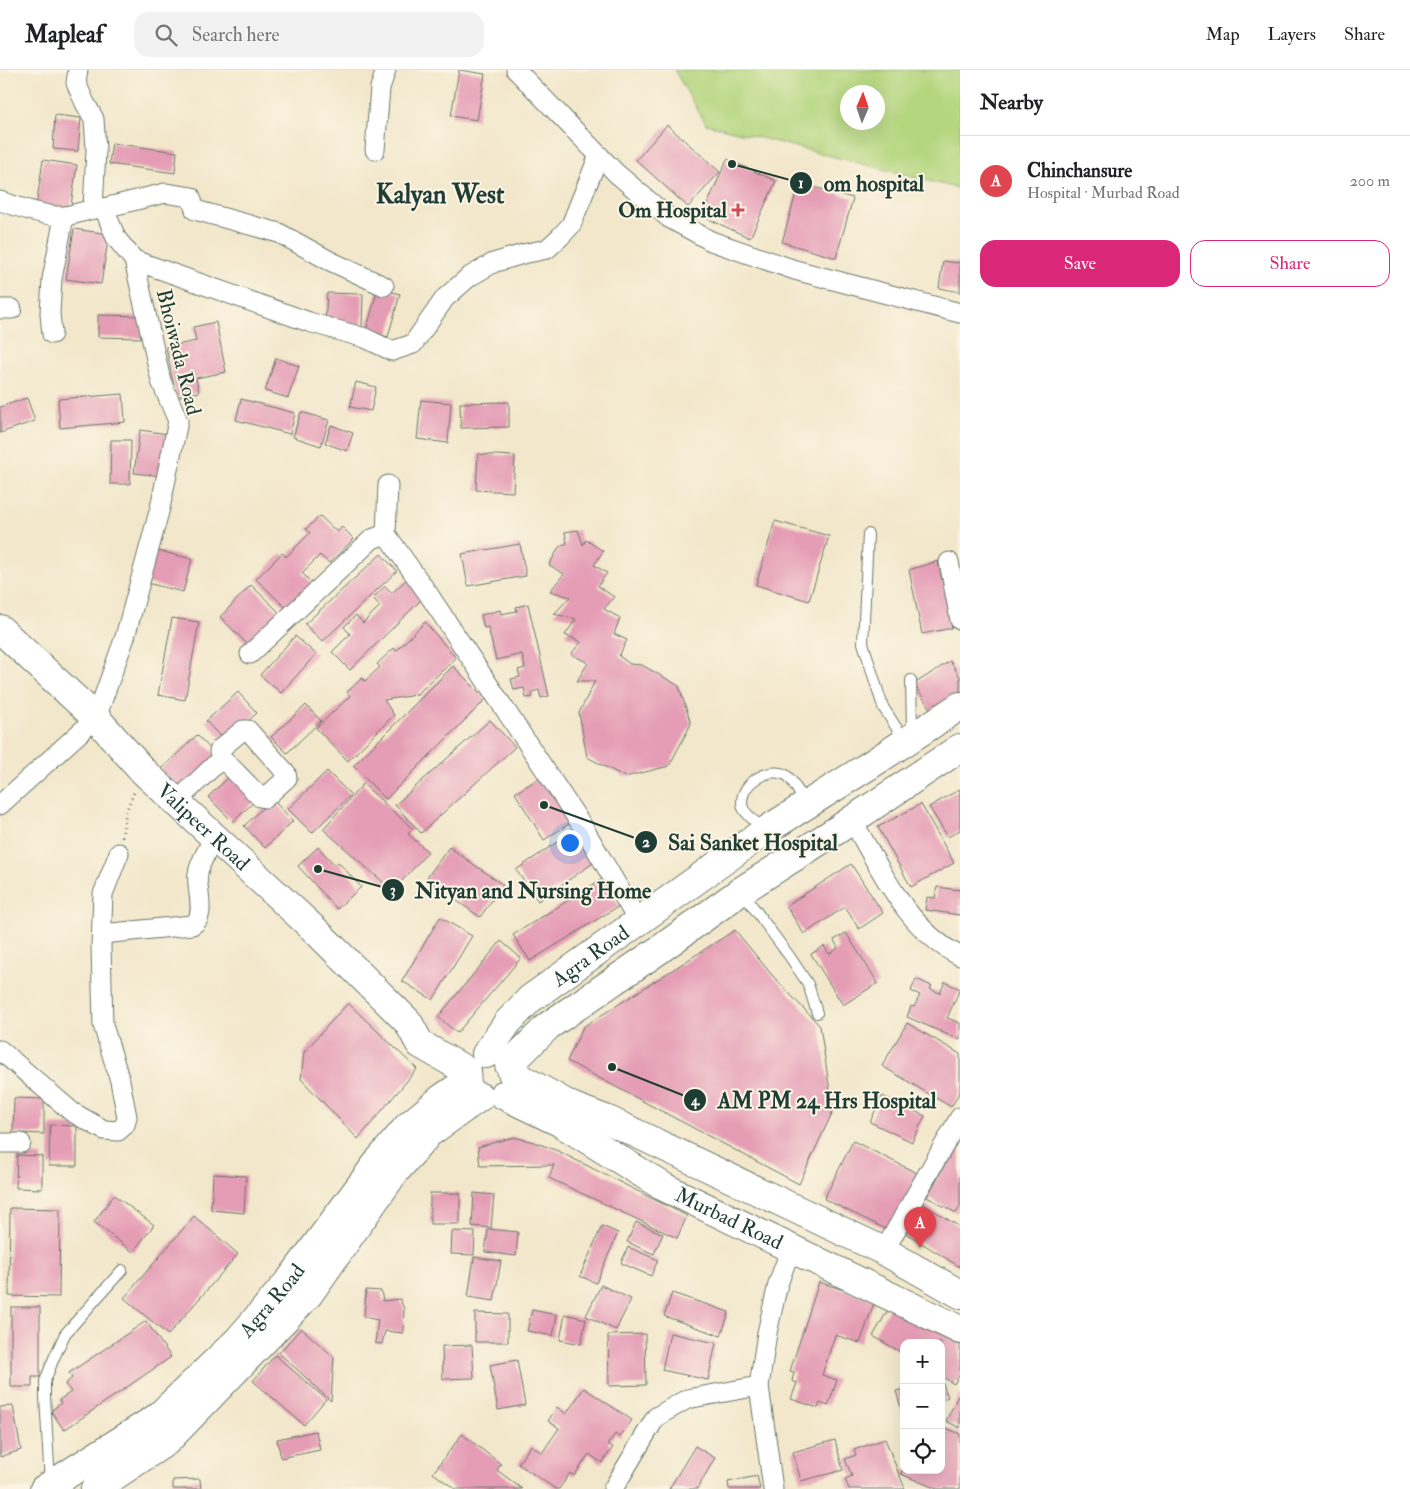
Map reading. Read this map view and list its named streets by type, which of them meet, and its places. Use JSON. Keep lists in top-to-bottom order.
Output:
{
  "streets": {
    "main road": ["Valipeer Road", "Agra Road", "Murbad Road"],
    "street": ["Bhoiwada Road"]
  },
  "crossings": [
    ["Bhoiwada Road", "Valipeer Road"],
    ["Valipeer Road", "Agra Road"],
    ["Valipeer Road", "Murbad Road"],
    ["Agra Road", "Murbad Road"]
  ],
  "districts": ["Kalyan West"],
  "places": {
    "other": [
      "om hospital",
      "Sai Sanket Hospital",
      "Nityan and Nursing Home",
      "AM PM 24 Hrs Hospital"
    ],
    "health": ["Om Hospital"]
  },
  "north": "top",
  "page": {
    "header": "Mapleaf",
    "search": "Search here",
    "nav": ["Map", "Layers", "Share"],
    "heading": "Nearby",
    "list": [
      {
        "mark": "A",
        "name": "Chinchansure",
        "note": "Hospital · Murbad Road",
        "value": "200 m"
      }
    ],
    "buttons": ["Save", "Share"],
    "pins": "A",
    "map_buttons": ["+", "−"]
  }
}
